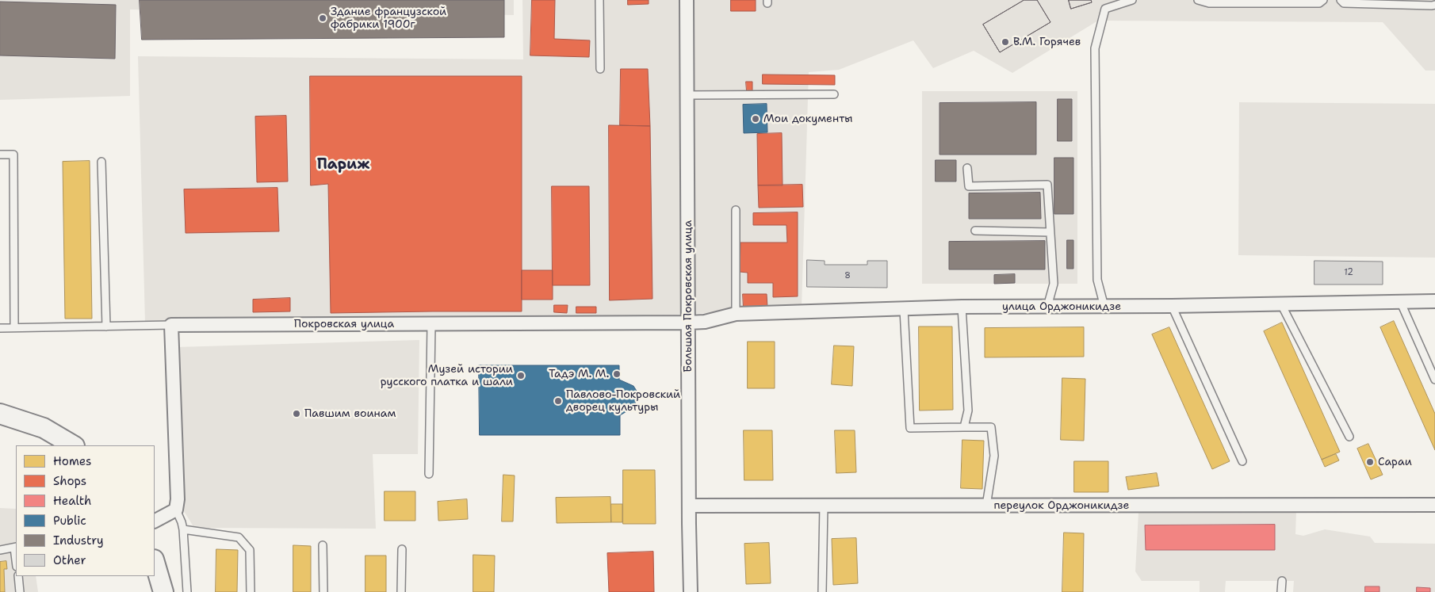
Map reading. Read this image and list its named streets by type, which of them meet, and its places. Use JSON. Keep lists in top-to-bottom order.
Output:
{
  "streets": {
    "street": [
      "Большая Покровская улица",
      "улица Орджоникидзе",
      "Покровская улица",
      "переулок Орджоникидзе"
    ]
  },
  "crossings": [
    ["Большая Покровская улица", "улица Орджоникидзе"],
    ["Большая Покровская улица", "Покровская улица"],
    ["Большая Покровская улица", "переулок Орджоникидзе"],
    ["улица Орджоникидзе", "Покровская улица"]
  ],
  "districts": ["Париж"],
  "places": [
    "Здание французской фабрики 1900г",
    "В.М. Горячев",
    "Мои документы",
    "Тадэ М. М.",
    "Музей истории русского платка и шали",
    "Павлово-Покровский дворец культуры",
    "Павшим воинам",
    "Сараи"
  ],
  "house_numbers": ["12", "8"],
  "legend": [
    "Homes",
    "Shops",
    "Health",
    "Public",
    "Industry",
    "Other"
  ]
}
